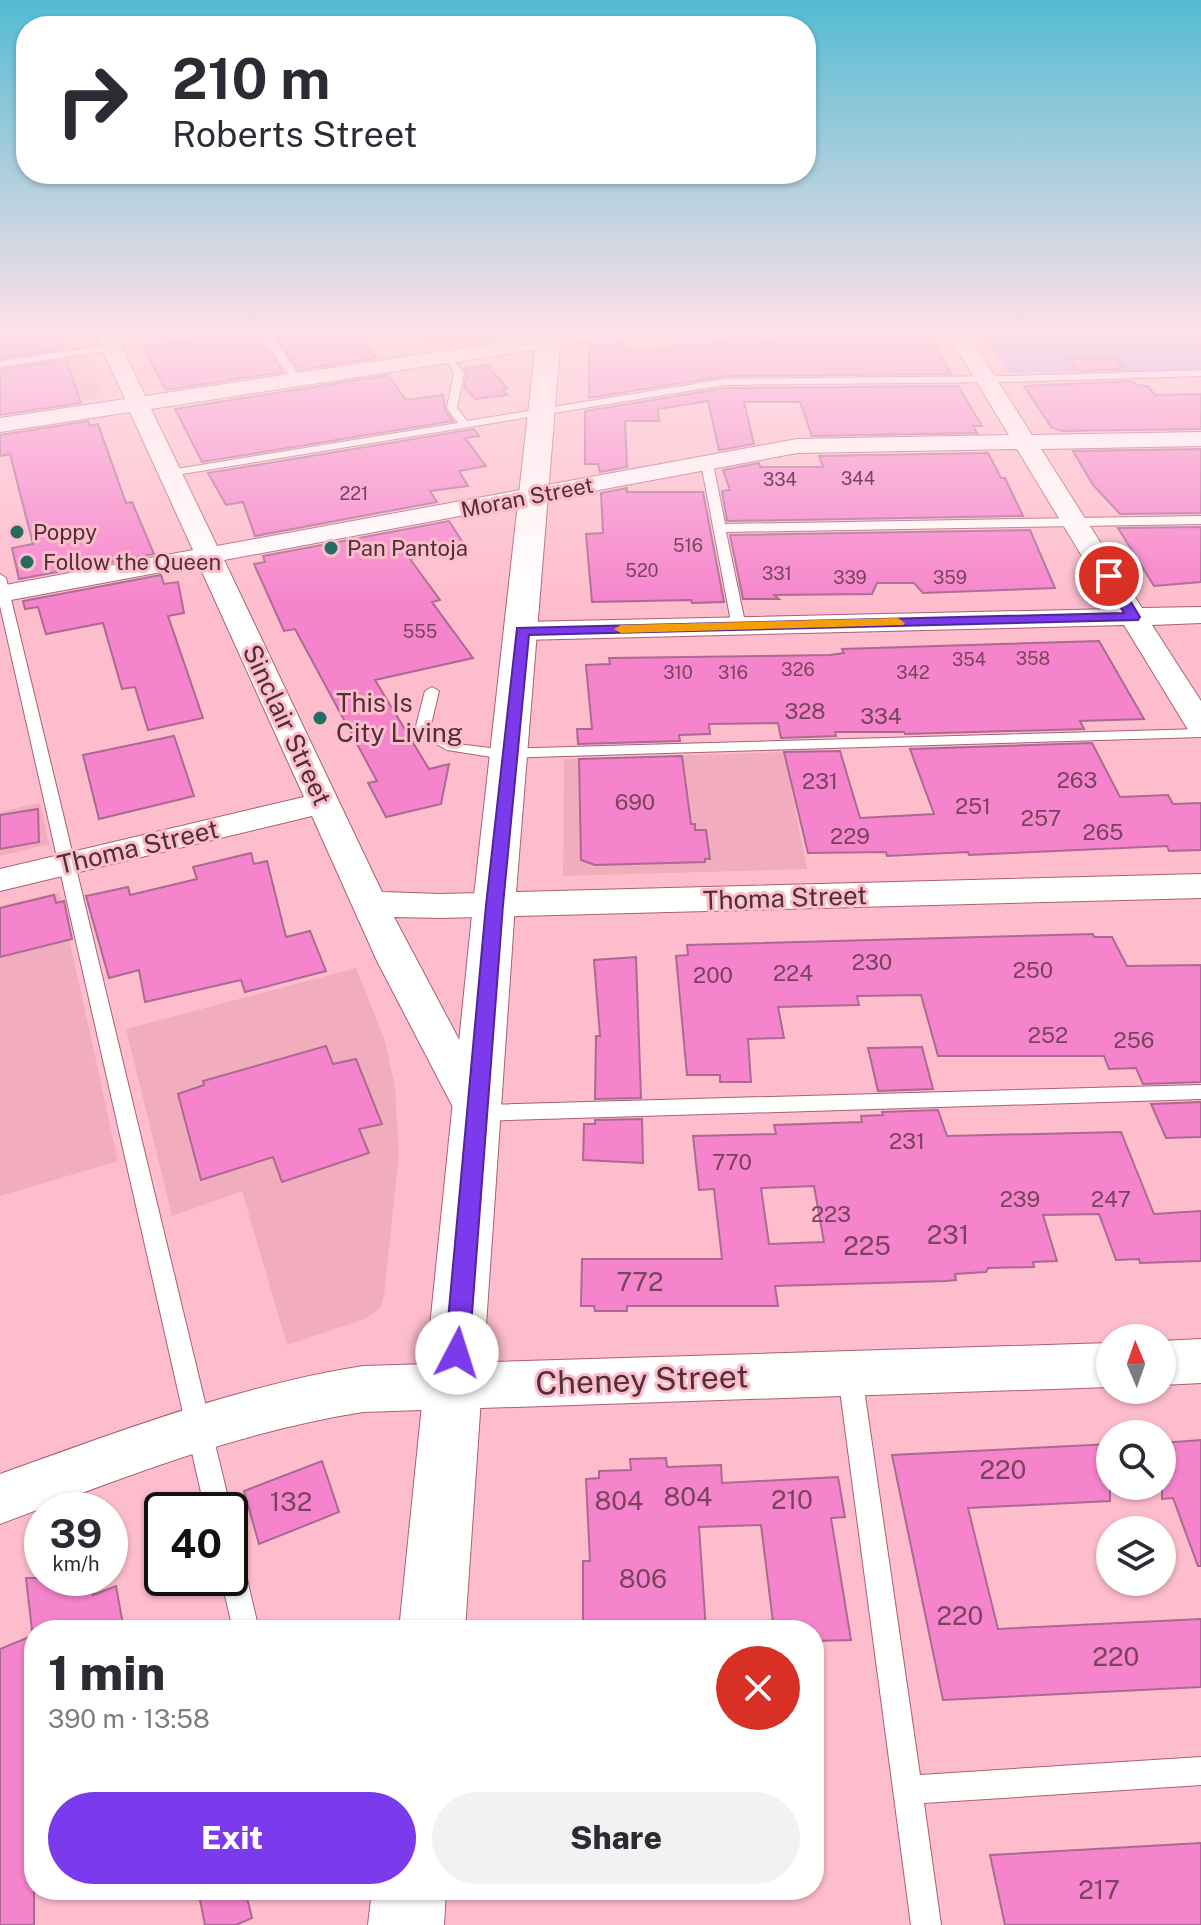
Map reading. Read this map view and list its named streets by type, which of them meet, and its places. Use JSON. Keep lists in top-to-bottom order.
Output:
{
  "streets": {
    "street": [
      "Moran Street",
      "Sinclair Street",
      "Thoma Street",
      "Cheney Street"
    ]
  },
  "crossings": [
    ["Moran Street", "Sinclair Street"],
    ["Sinclair Street", "Thoma Street"]
  ],
  "places": [
    "Poppy",
    "Pan Pantoja",
    "Follow the Queen",
    "This Is City Living"
  ],
  "house_numbers": [
    "344",
    "334",
    "221",
    "516",
    "520",
    "331",
    "339",
    "359",
    "555",
    "358",
    "354",
    "326",
    "310",
    "316",
    "342",
    "328",
    "334",
    "263",
    "231",
    "690",
    "251",
    "257",
    "265",
    "229",
    "230",
    "250",
    "224",
    "200",
    "252",
    "256",
    "231",
    "770",
    "239",
    "247",
    "223",
    "231",
    "225",
    "772",
    "220",
    "804",
    "210",
    "804",
    "132",
    "806",
    "220",
    "220",
    "217"
  ],
  "north": "top",
  "page": {
    "turn": ["210 m", "Roberts Street"],
    "speed": "39 km/h",
    "limit": "40",
    "heading": ["1 min", "390 m · 13:58"],
    "buttons": ["Exit", "Share"]
  }
}
